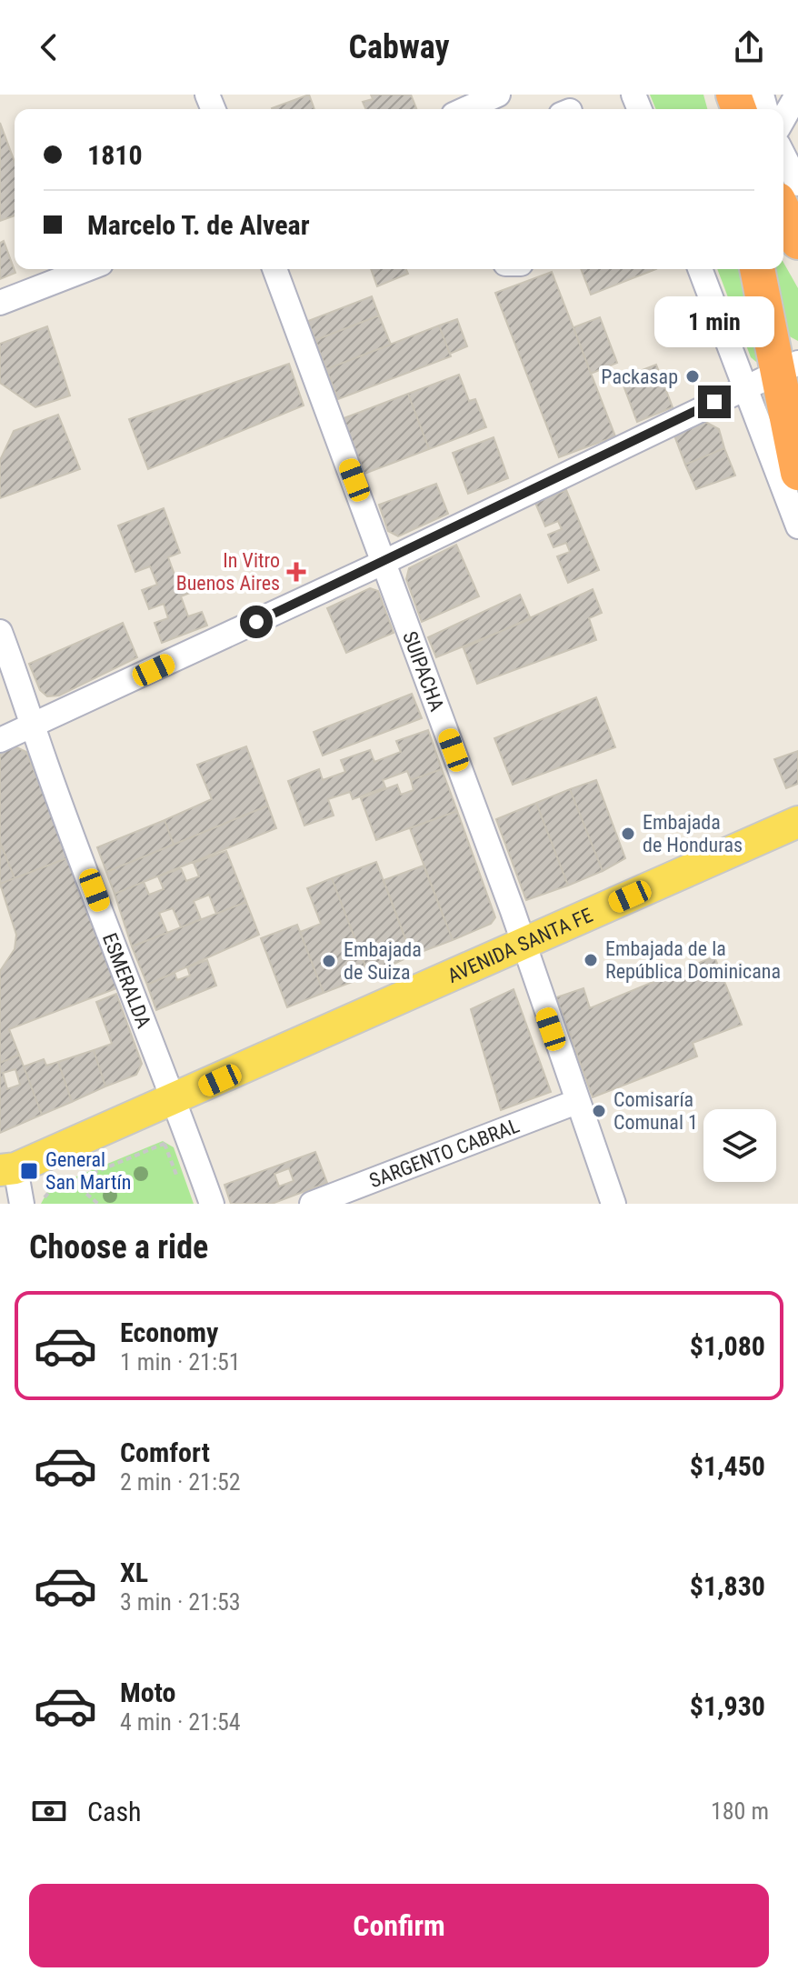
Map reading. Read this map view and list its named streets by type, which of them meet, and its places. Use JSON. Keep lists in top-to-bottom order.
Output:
{
  "streets": {
    "main road": ["AVENIDA SANTA FE"],
    "street": ["SUIPACHA", "ESMERALDA", "SARGENTO CABRAL"]
  },
  "crossings": [
    ["SUIPACHA", "AVENIDA SANTA FE"],
    ["SUIPACHA", "SARGENTO CABRAL"],
    ["AVENIDA SANTA FE", "ESMERALDA"]
  ],
  "places": {
    "other": [
      "Packasap",
      "Embajada de Honduras",
      "Embajada de la República Dominicana",
      "Embajada de Suiza",
      "Comisaría Comunal 1"
    ],
    "health": ["In Vitro Buenos Aires"],
    "transit": ["General San Martín"]
  },
  "page": {
    "header": "Cabway",
    "banner": ["1810", "Marcelo T. de Alvear"],
    "bubble": "1 min",
    "heading": "Choose a ride",
    "list": [
      {
        "name": "Economy",
        "note": "1 min · 21:51",
        "value": "$1,080"
      },
      {
        "name": "Comfort",
        "note": "2 min · 21:52",
        "value": "$1,450"
      },
      {
        "name": "XL",
        "note": "3 min · 21:53",
        "value": "$1,830"
      },
      {
        "name": "Moto",
        "note": "4 min · 21:54",
        "value": "$1,930"
      }
    ],
    "pay": ["Cash", "180 m"],
    "buttons": "Confirm"
  }
}
